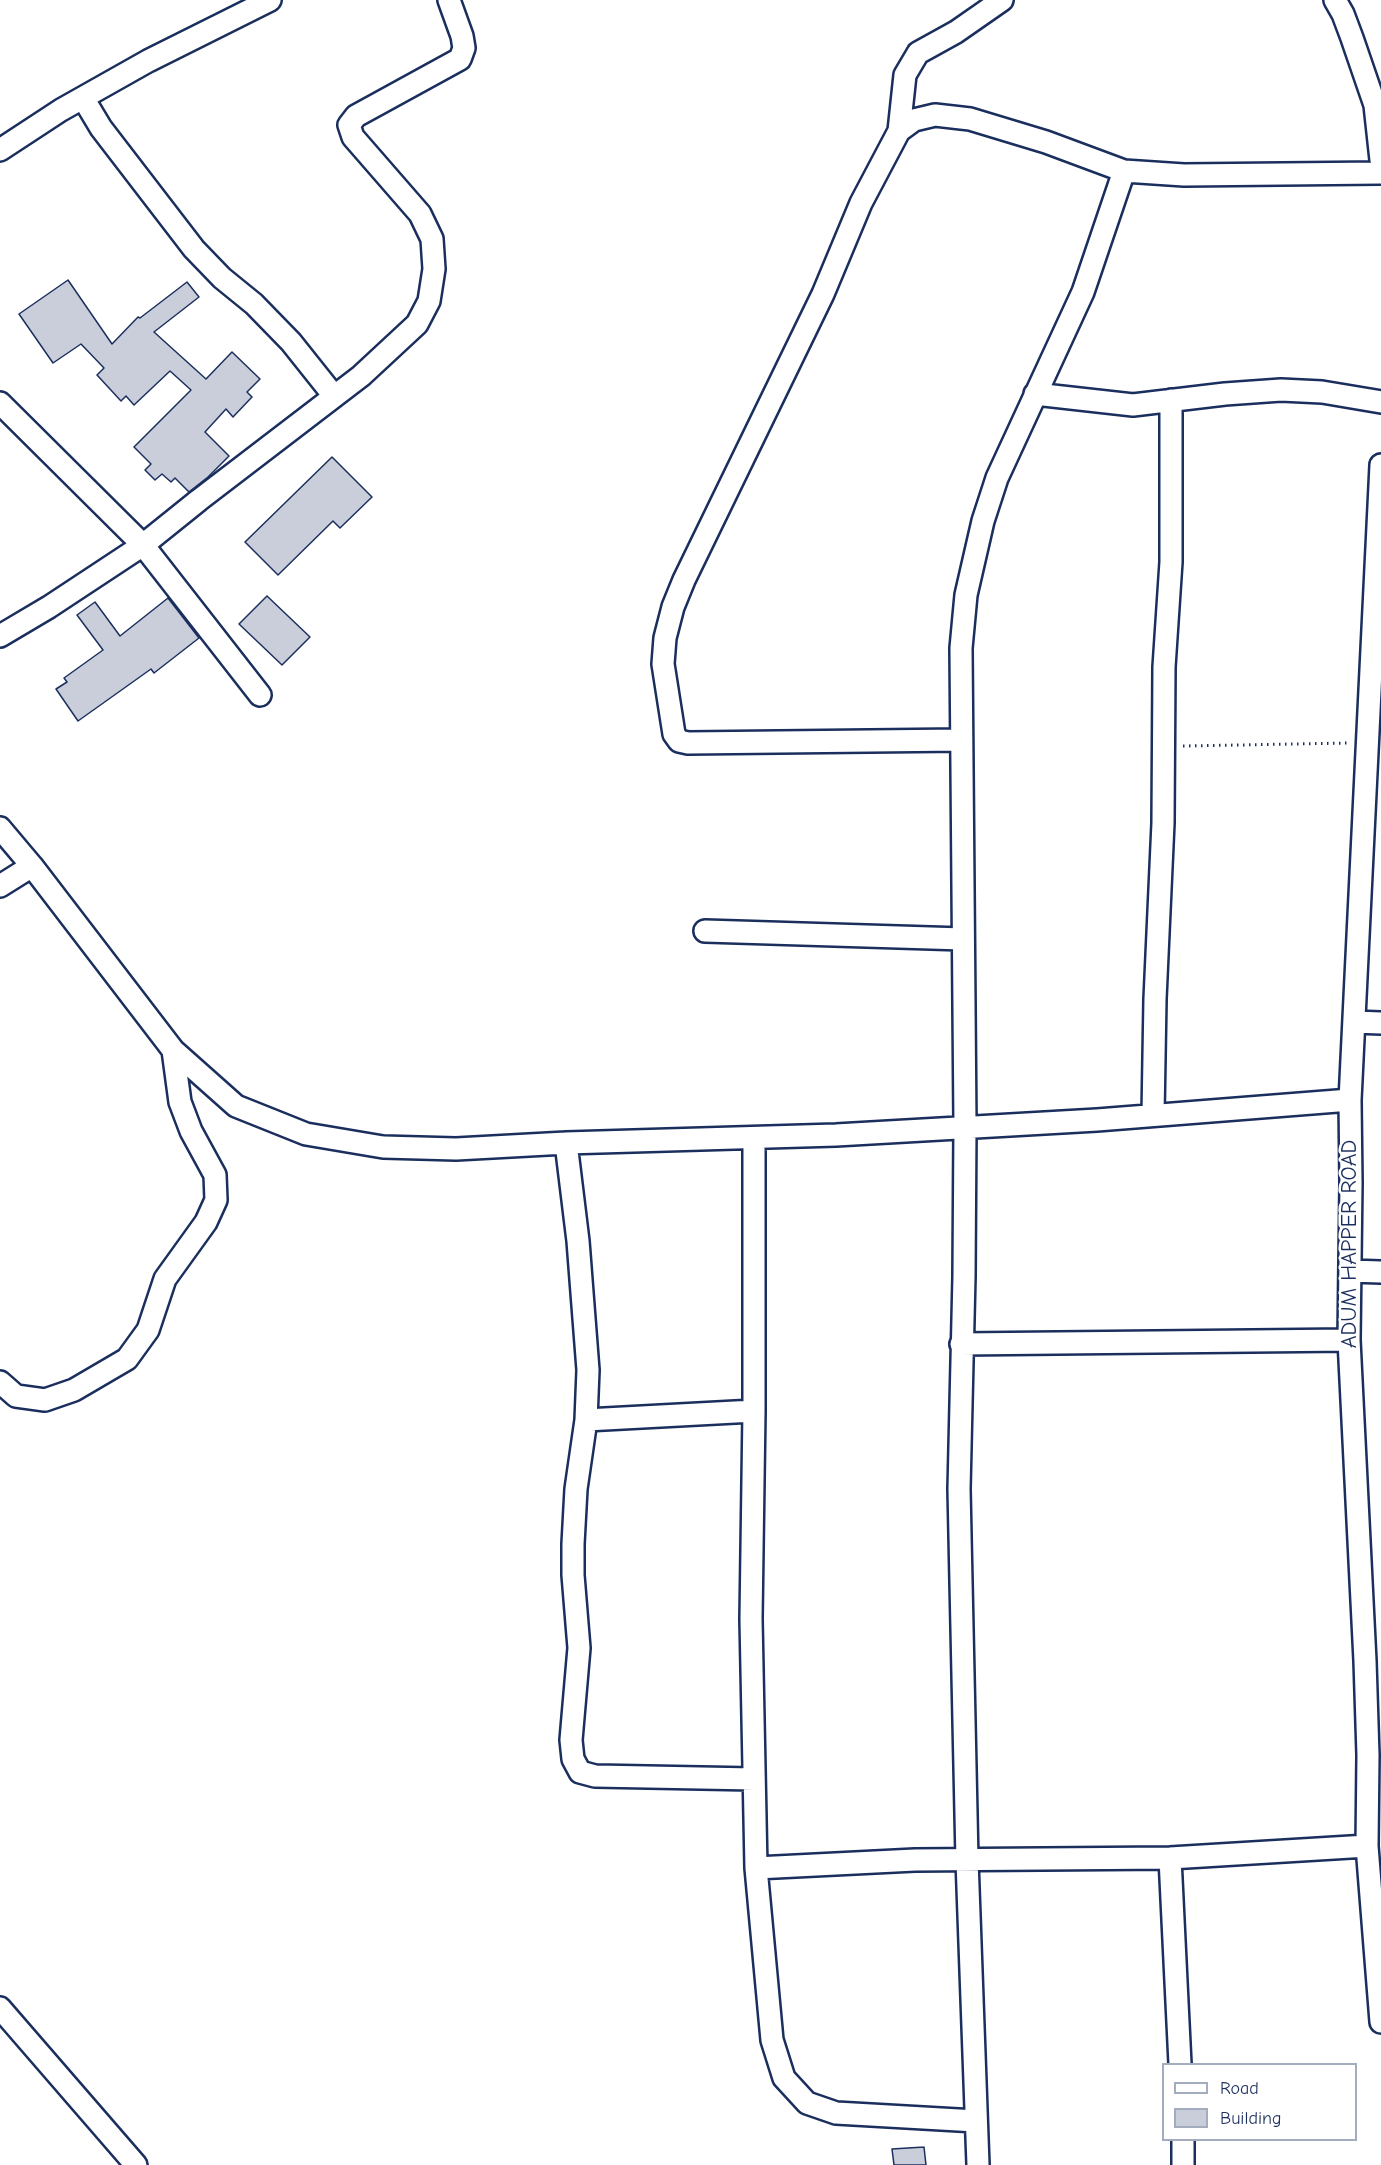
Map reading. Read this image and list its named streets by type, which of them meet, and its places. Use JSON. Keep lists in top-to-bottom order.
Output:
{
  "streets": {
    "street": ["ADUM HAPPER ROAD"]
  },
  "legend": ["Road", "Building"]
}
